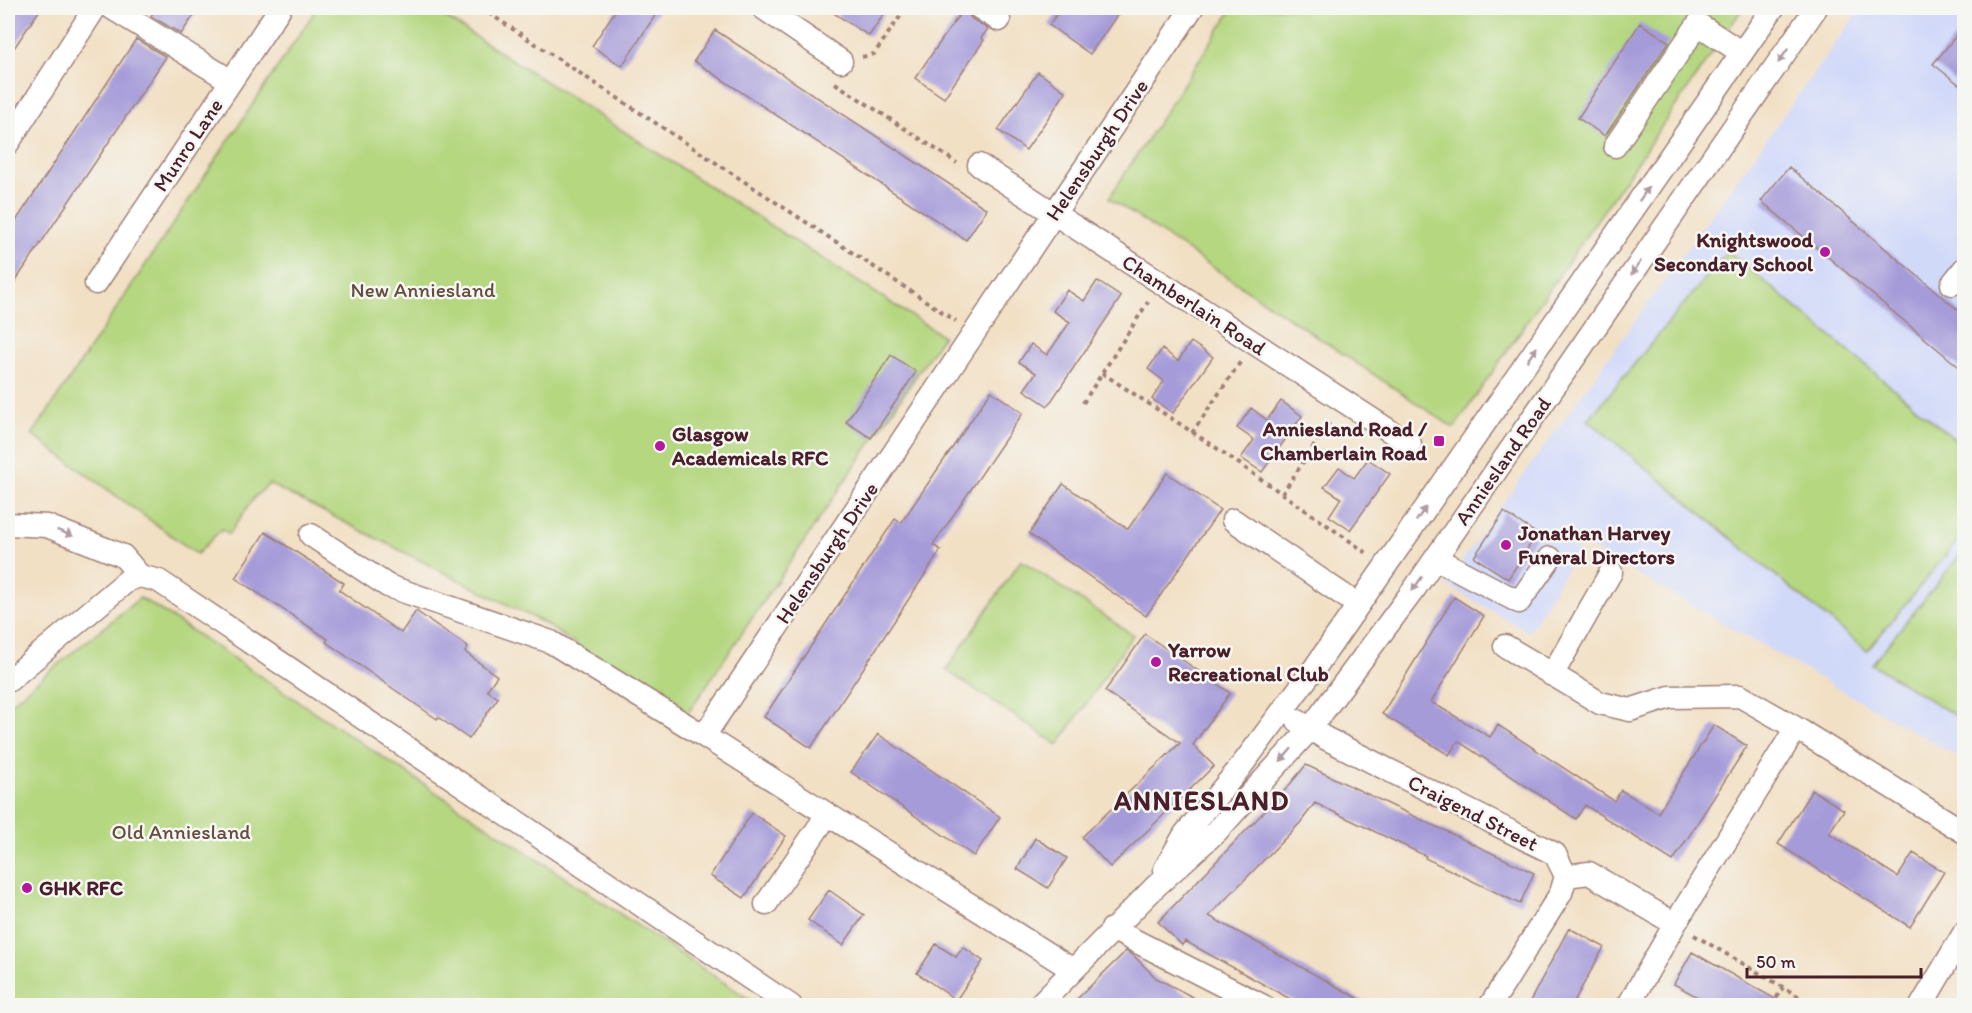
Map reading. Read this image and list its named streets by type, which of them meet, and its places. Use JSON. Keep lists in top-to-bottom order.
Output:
{
  "streets": {
    "street": [
      "Munro Lane",
      "Helensburgh Drive",
      "Chamberlain Road",
      "Anniesland Road",
      "Craigend Street"
    ]
  },
  "crossings": [
    ["Helensburgh Drive", "Chamberlain Road"],
    ["Anniesland Road", "Craigend Street"]
  ],
  "districts": ["ANNIESLAND"],
  "parks": ["New Anniesland", "Old Anniesland"],
  "places": {
    "other": [
      "Knightswood Secondary School",
      "Glasgow Academicals RFC",
      "Jonathan Harvey Funeral Directors",
      "Yarrow Recreational Club",
      "GHK RFC"
    ],
    "transit": ["Anniesland Road / Chamberlain Road"]
  },
  "scale_bar": "50 m"
}
